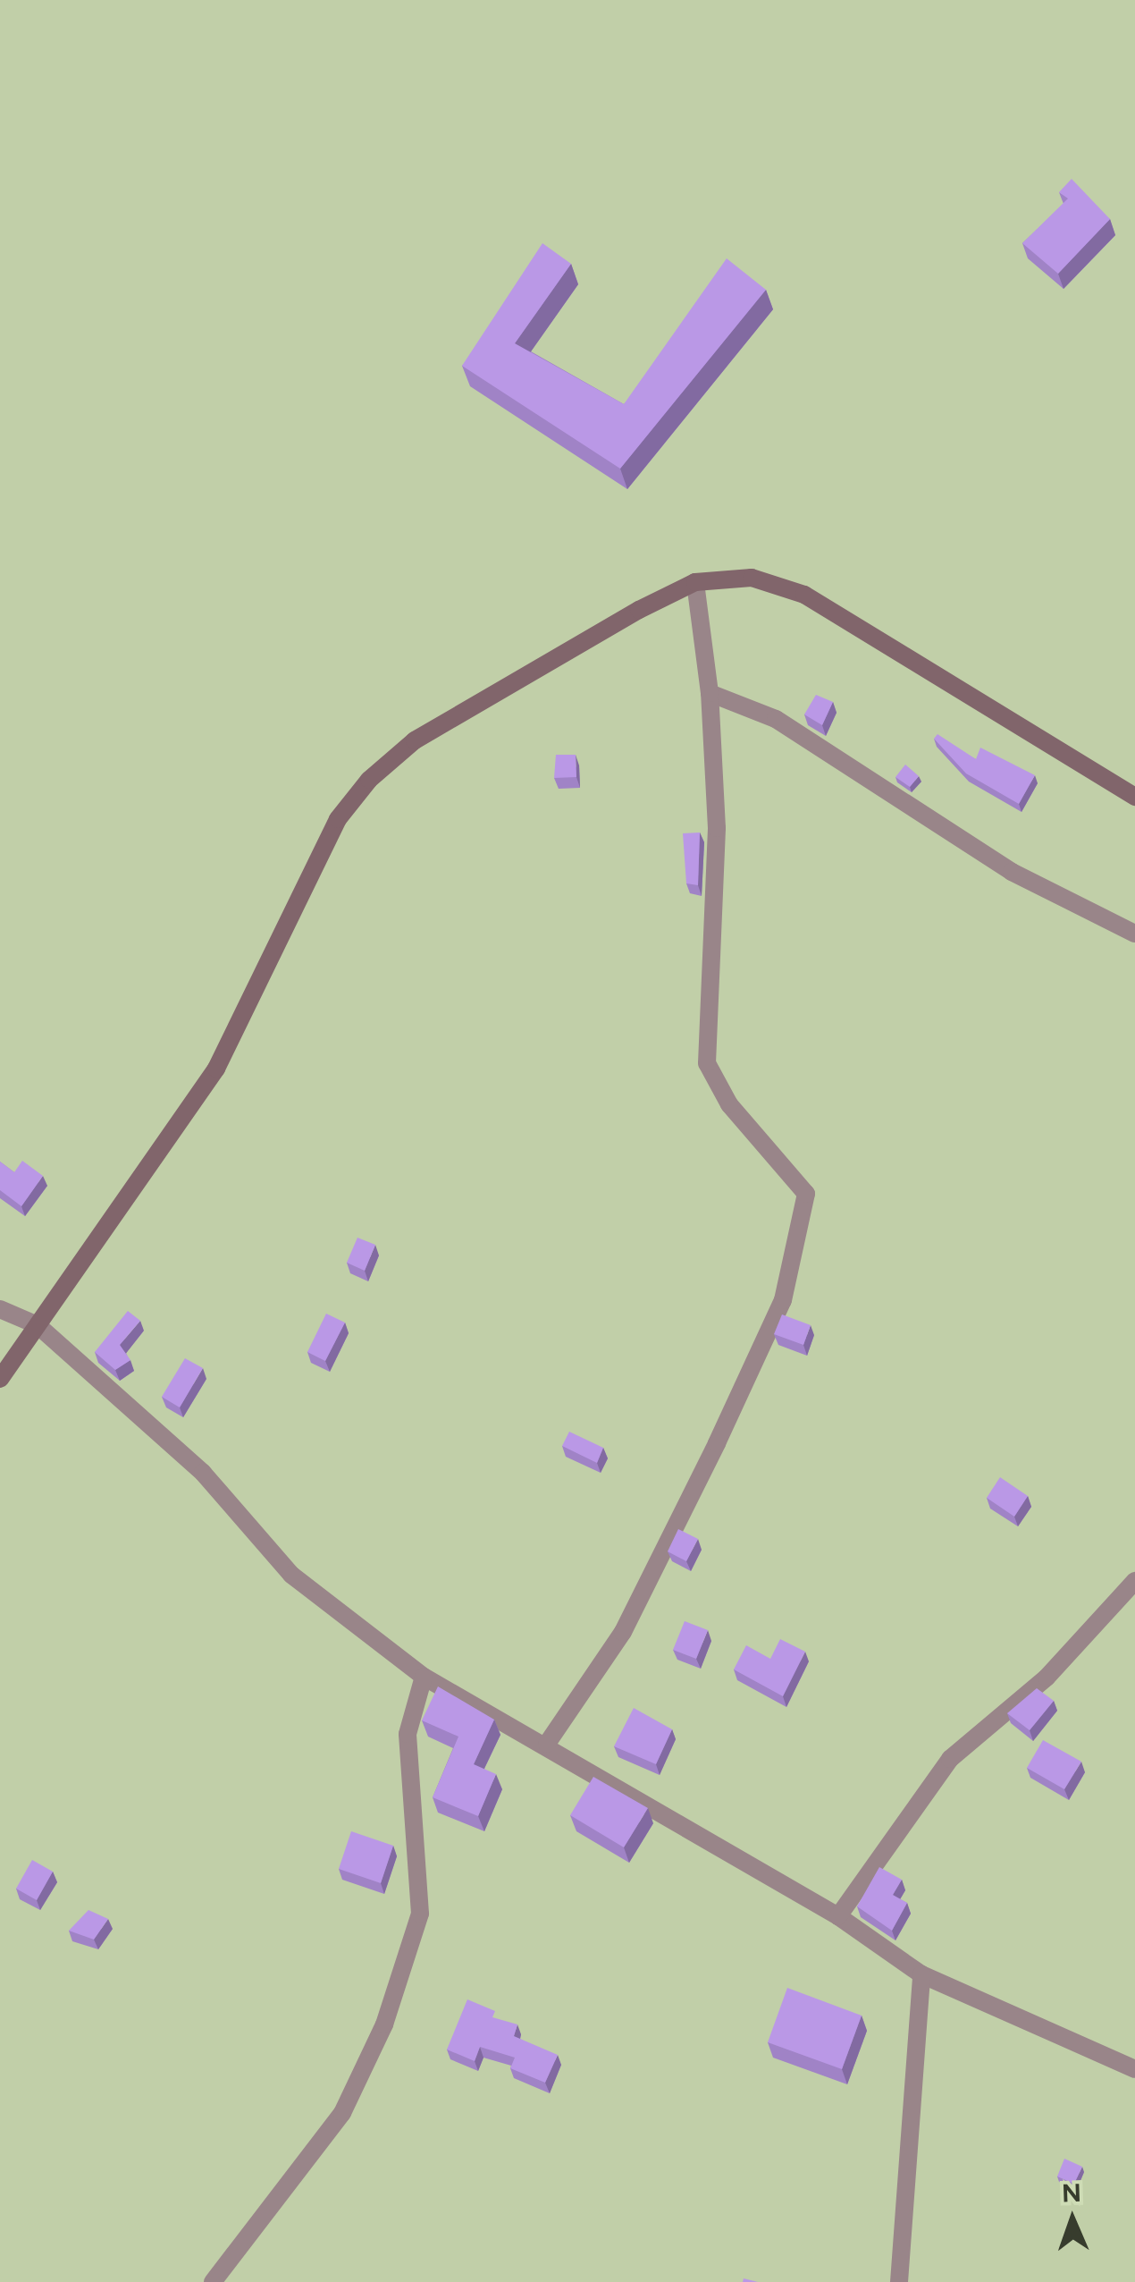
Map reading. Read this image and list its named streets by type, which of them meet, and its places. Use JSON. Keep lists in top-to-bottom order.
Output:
{
  "north": "top"
}
